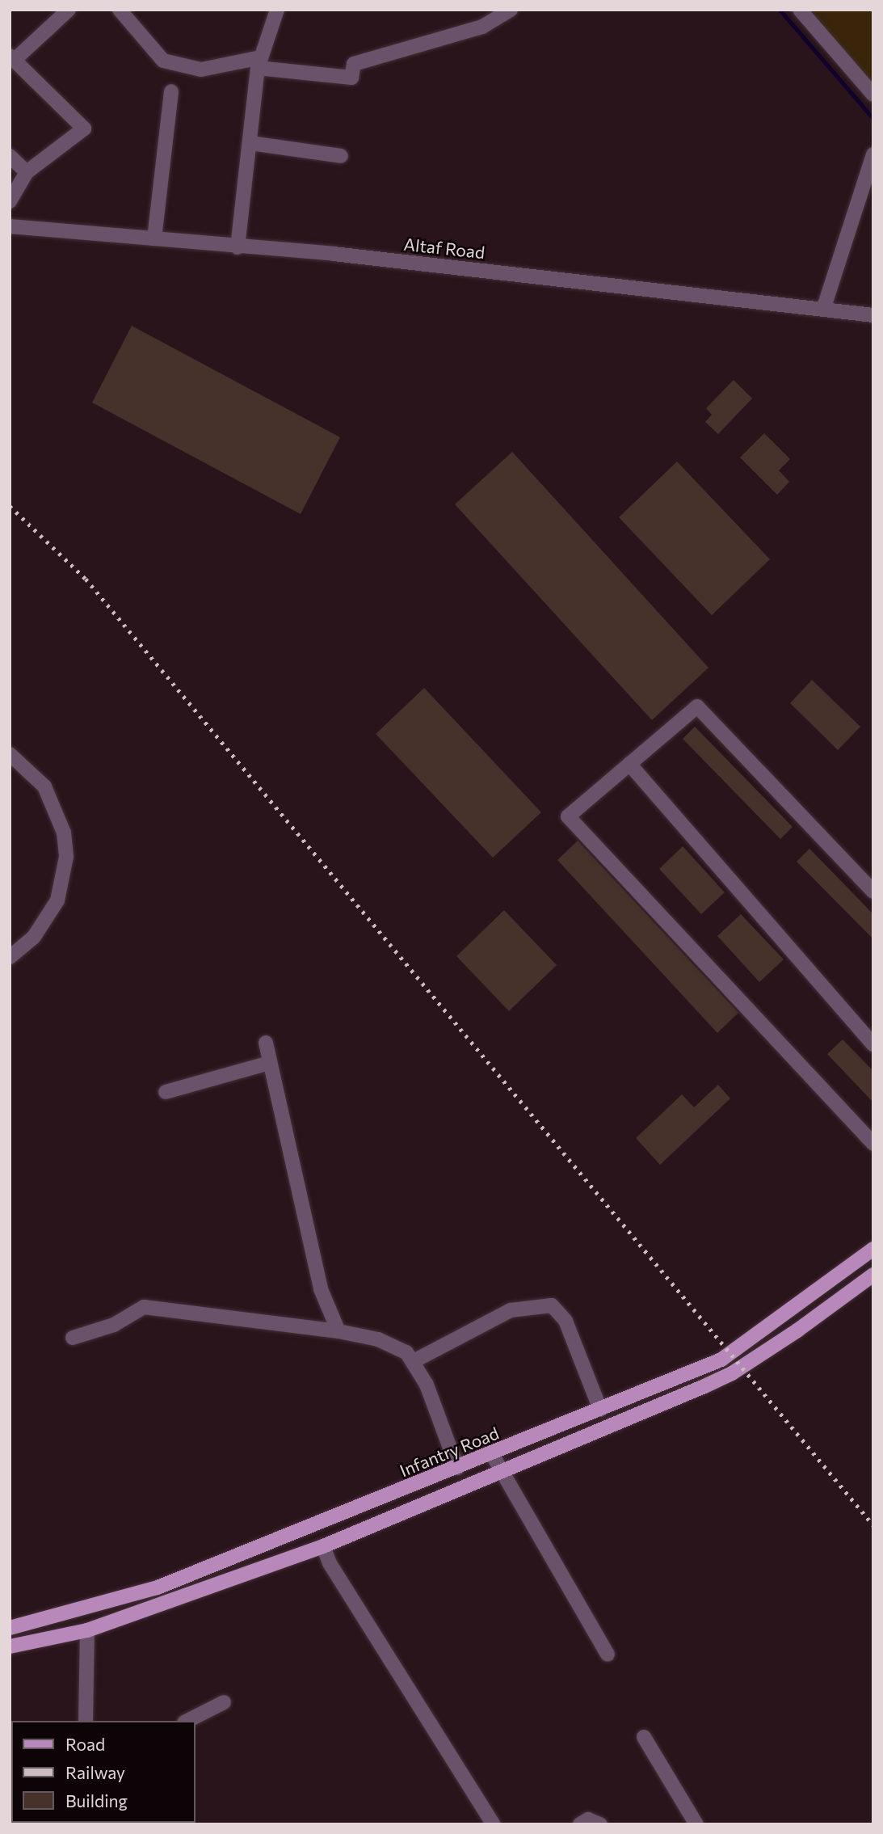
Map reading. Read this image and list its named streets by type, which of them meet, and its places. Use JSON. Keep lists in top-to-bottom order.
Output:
{
  "streets": {
    "main road": ["Infantry Road"],
    "street": ["Altaf Road"]
  },
  "legend": ["Road", "Railway", "Building"]
}
